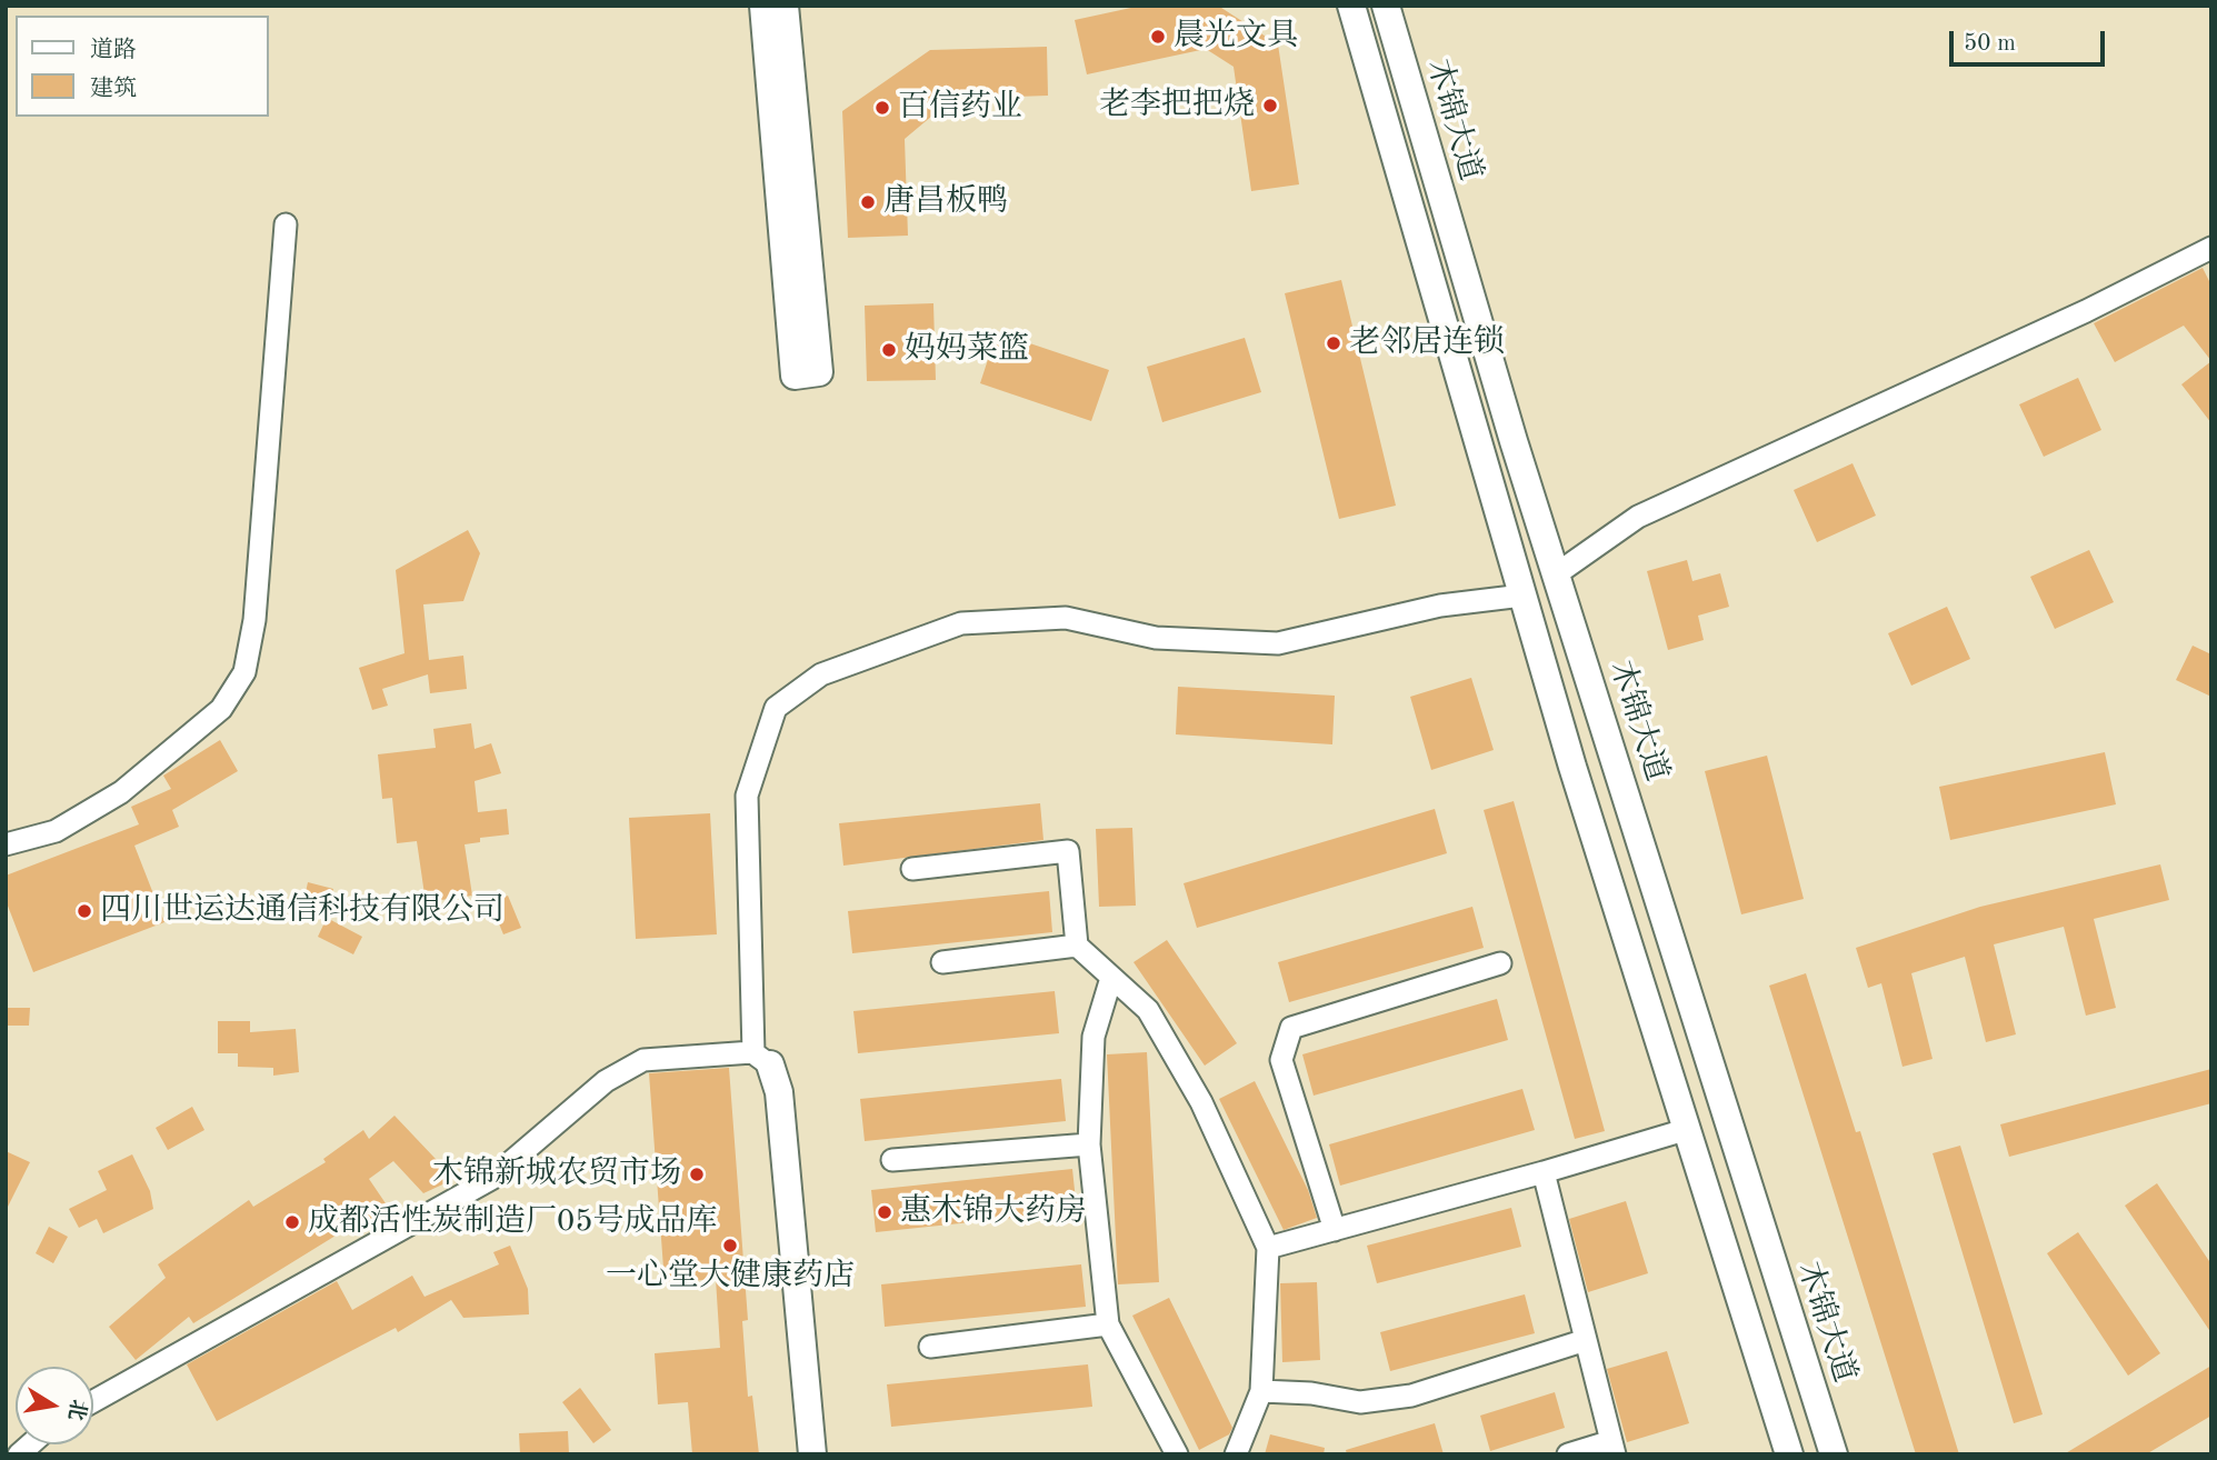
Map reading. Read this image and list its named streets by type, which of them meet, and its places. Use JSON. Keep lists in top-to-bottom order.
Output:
{
  "streets": {
    "street": ["木锦大道"]
  },
  "places": [
    "晨光文具",
    "老李把把烧",
    "百信药业",
    "唐昌板鸭",
    "老邻居连锁",
    "妈妈菜篮",
    "四川世运达通信科技有限公司",
    "木锦新城农贸市场",
    "惠木锦大药房",
    "成都活性炭制造厂05号成品库",
    "一心堂大健康药店"
  ],
  "legend": ["道路", "建筑"],
  "scale_bar": "50 m",
  "north": "right"
}
